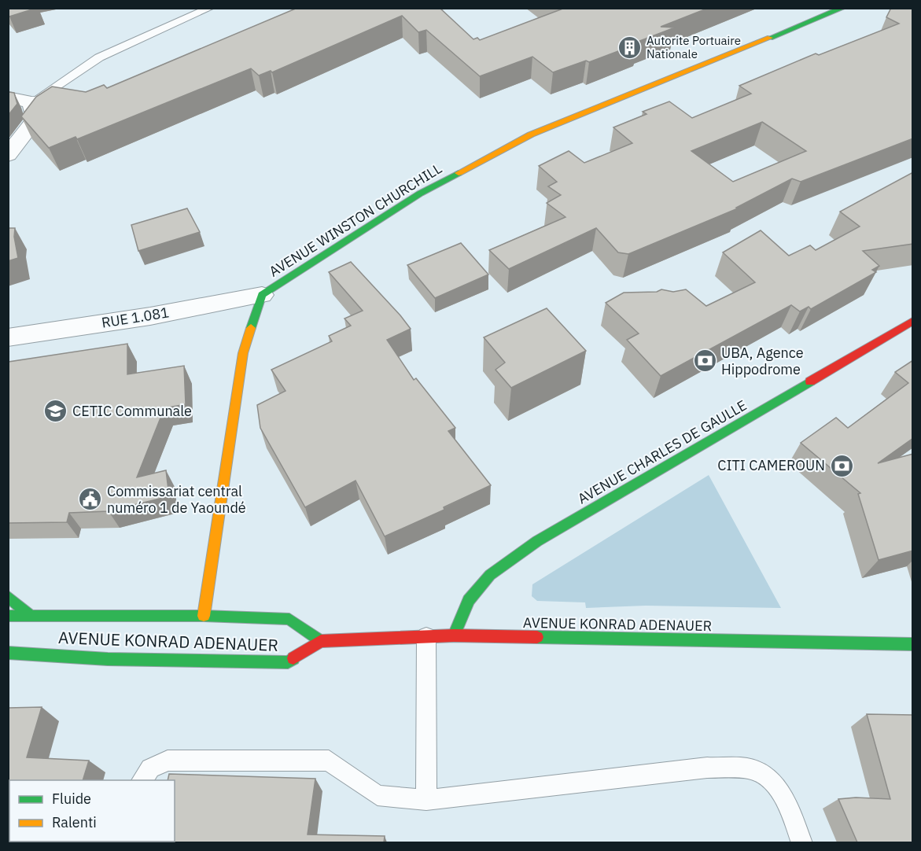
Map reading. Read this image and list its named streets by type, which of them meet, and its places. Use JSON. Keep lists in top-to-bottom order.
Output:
{
  "streets": {
    "main road": ["AVENUE WINSTON CHURCHILL", "AVENUE CHARLES DE GAULLE", "AVENUE KONRAD ADENAUER"],
    "street": ["RUE 1.081"]
  },
  "crossings": [
    ["AVENUE WINSTON CHURCHILL", "RUE 1.081"],
    ["AVENUE WINSTON CHURCHILL", "AVENUE KONRAD ADENAUER"],
    ["AVENUE CHARLES DE GAULLE", "AVENUE KONRAD ADENAUER"]
  ],
  "places": {
    "building": ["Autorite Portuaire Nationale"],
    "bank": ["UBA, Agence Hippodrome", "CITI CAMEROUN"],
    "school or university": ["CETIC Communale"],
    "public building": ["Commissariat central numéro 1 de Yaoundé"]
  },
  "legend": ["Fluide", "Ralenti"]
}
